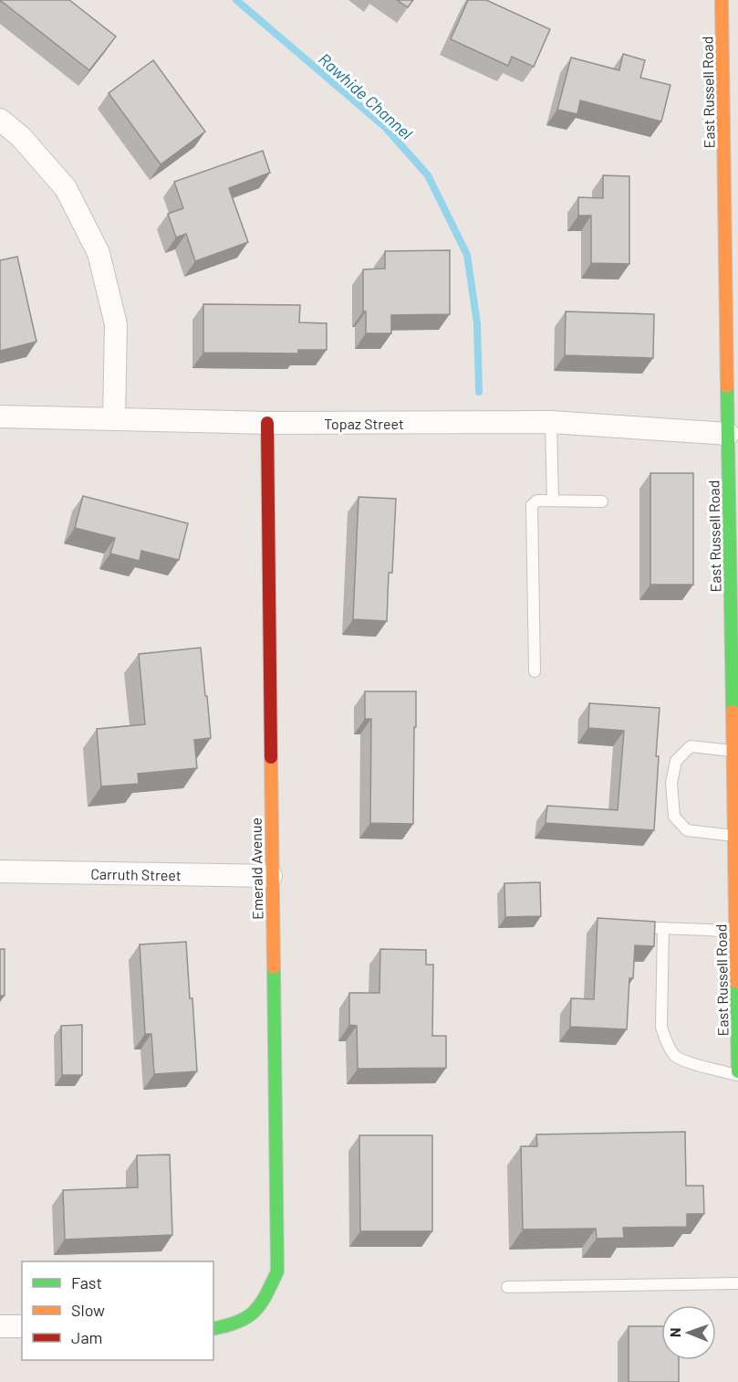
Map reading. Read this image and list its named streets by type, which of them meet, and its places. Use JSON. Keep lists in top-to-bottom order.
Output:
{
  "streets": {
    "main road": ["East Russell Road", "Emerald Avenue"],
    "street": ["Topaz Street", "Carruth Street"]
  },
  "crossings": [
    ["East Russell Road", "Topaz Street"],
    ["Topaz Street", "Emerald Avenue"],
    ["Emerald Avenue", "Carruth Street"]
  ],
  "water": ["Rawhide Channel"],
  "legend": ["Fast", "Slow", "Jam"],
  "north": "left"
}
